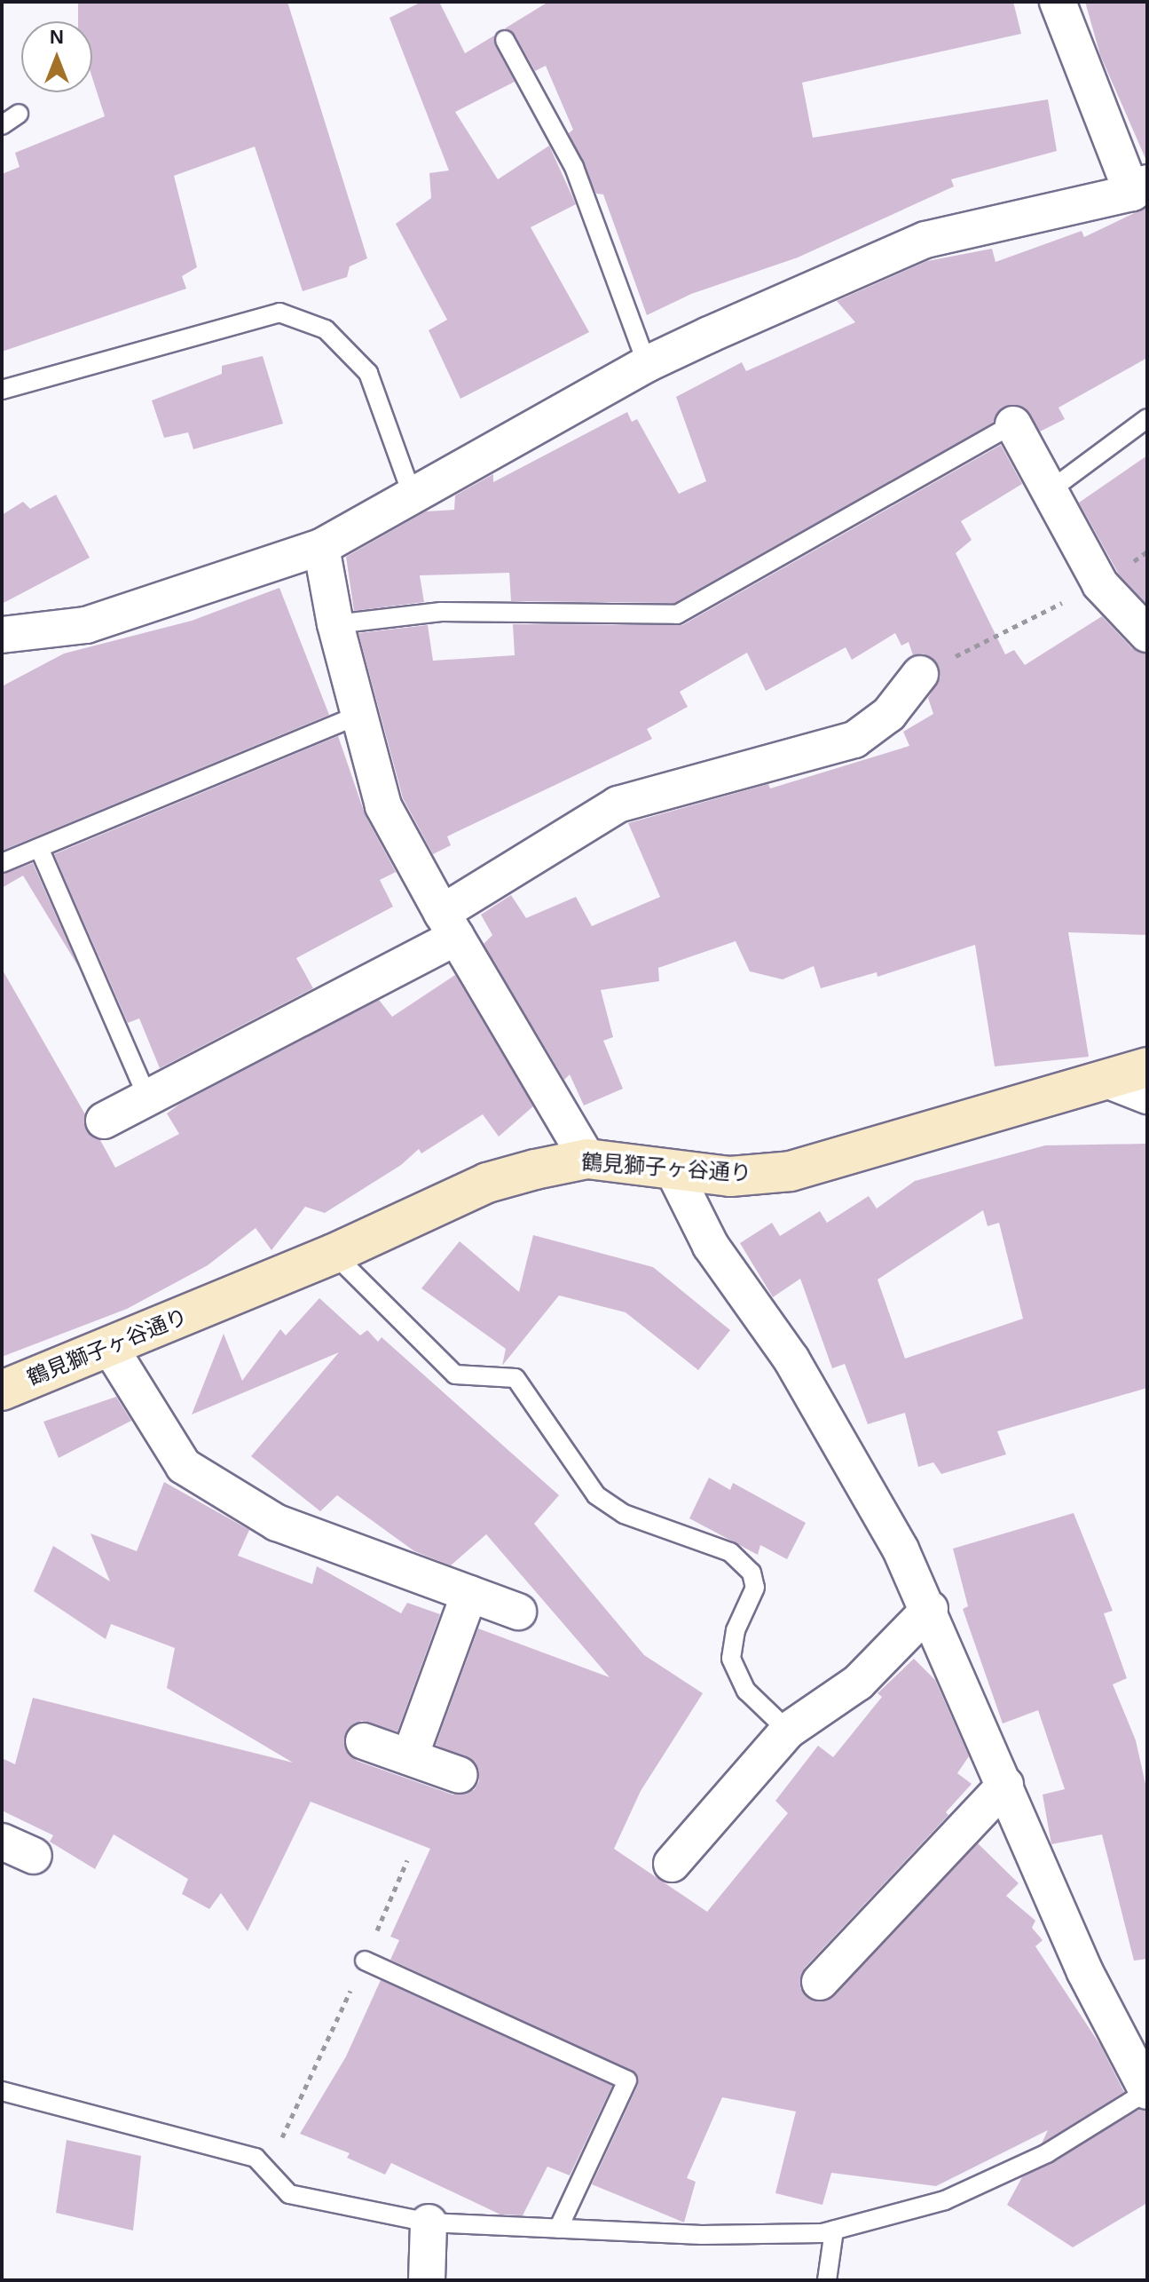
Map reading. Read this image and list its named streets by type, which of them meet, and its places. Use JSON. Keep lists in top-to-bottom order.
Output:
{
  "streets": {
    "main road": ["鶴見獅子ヶ谷通り"]
  },
  "north": "top"
}
